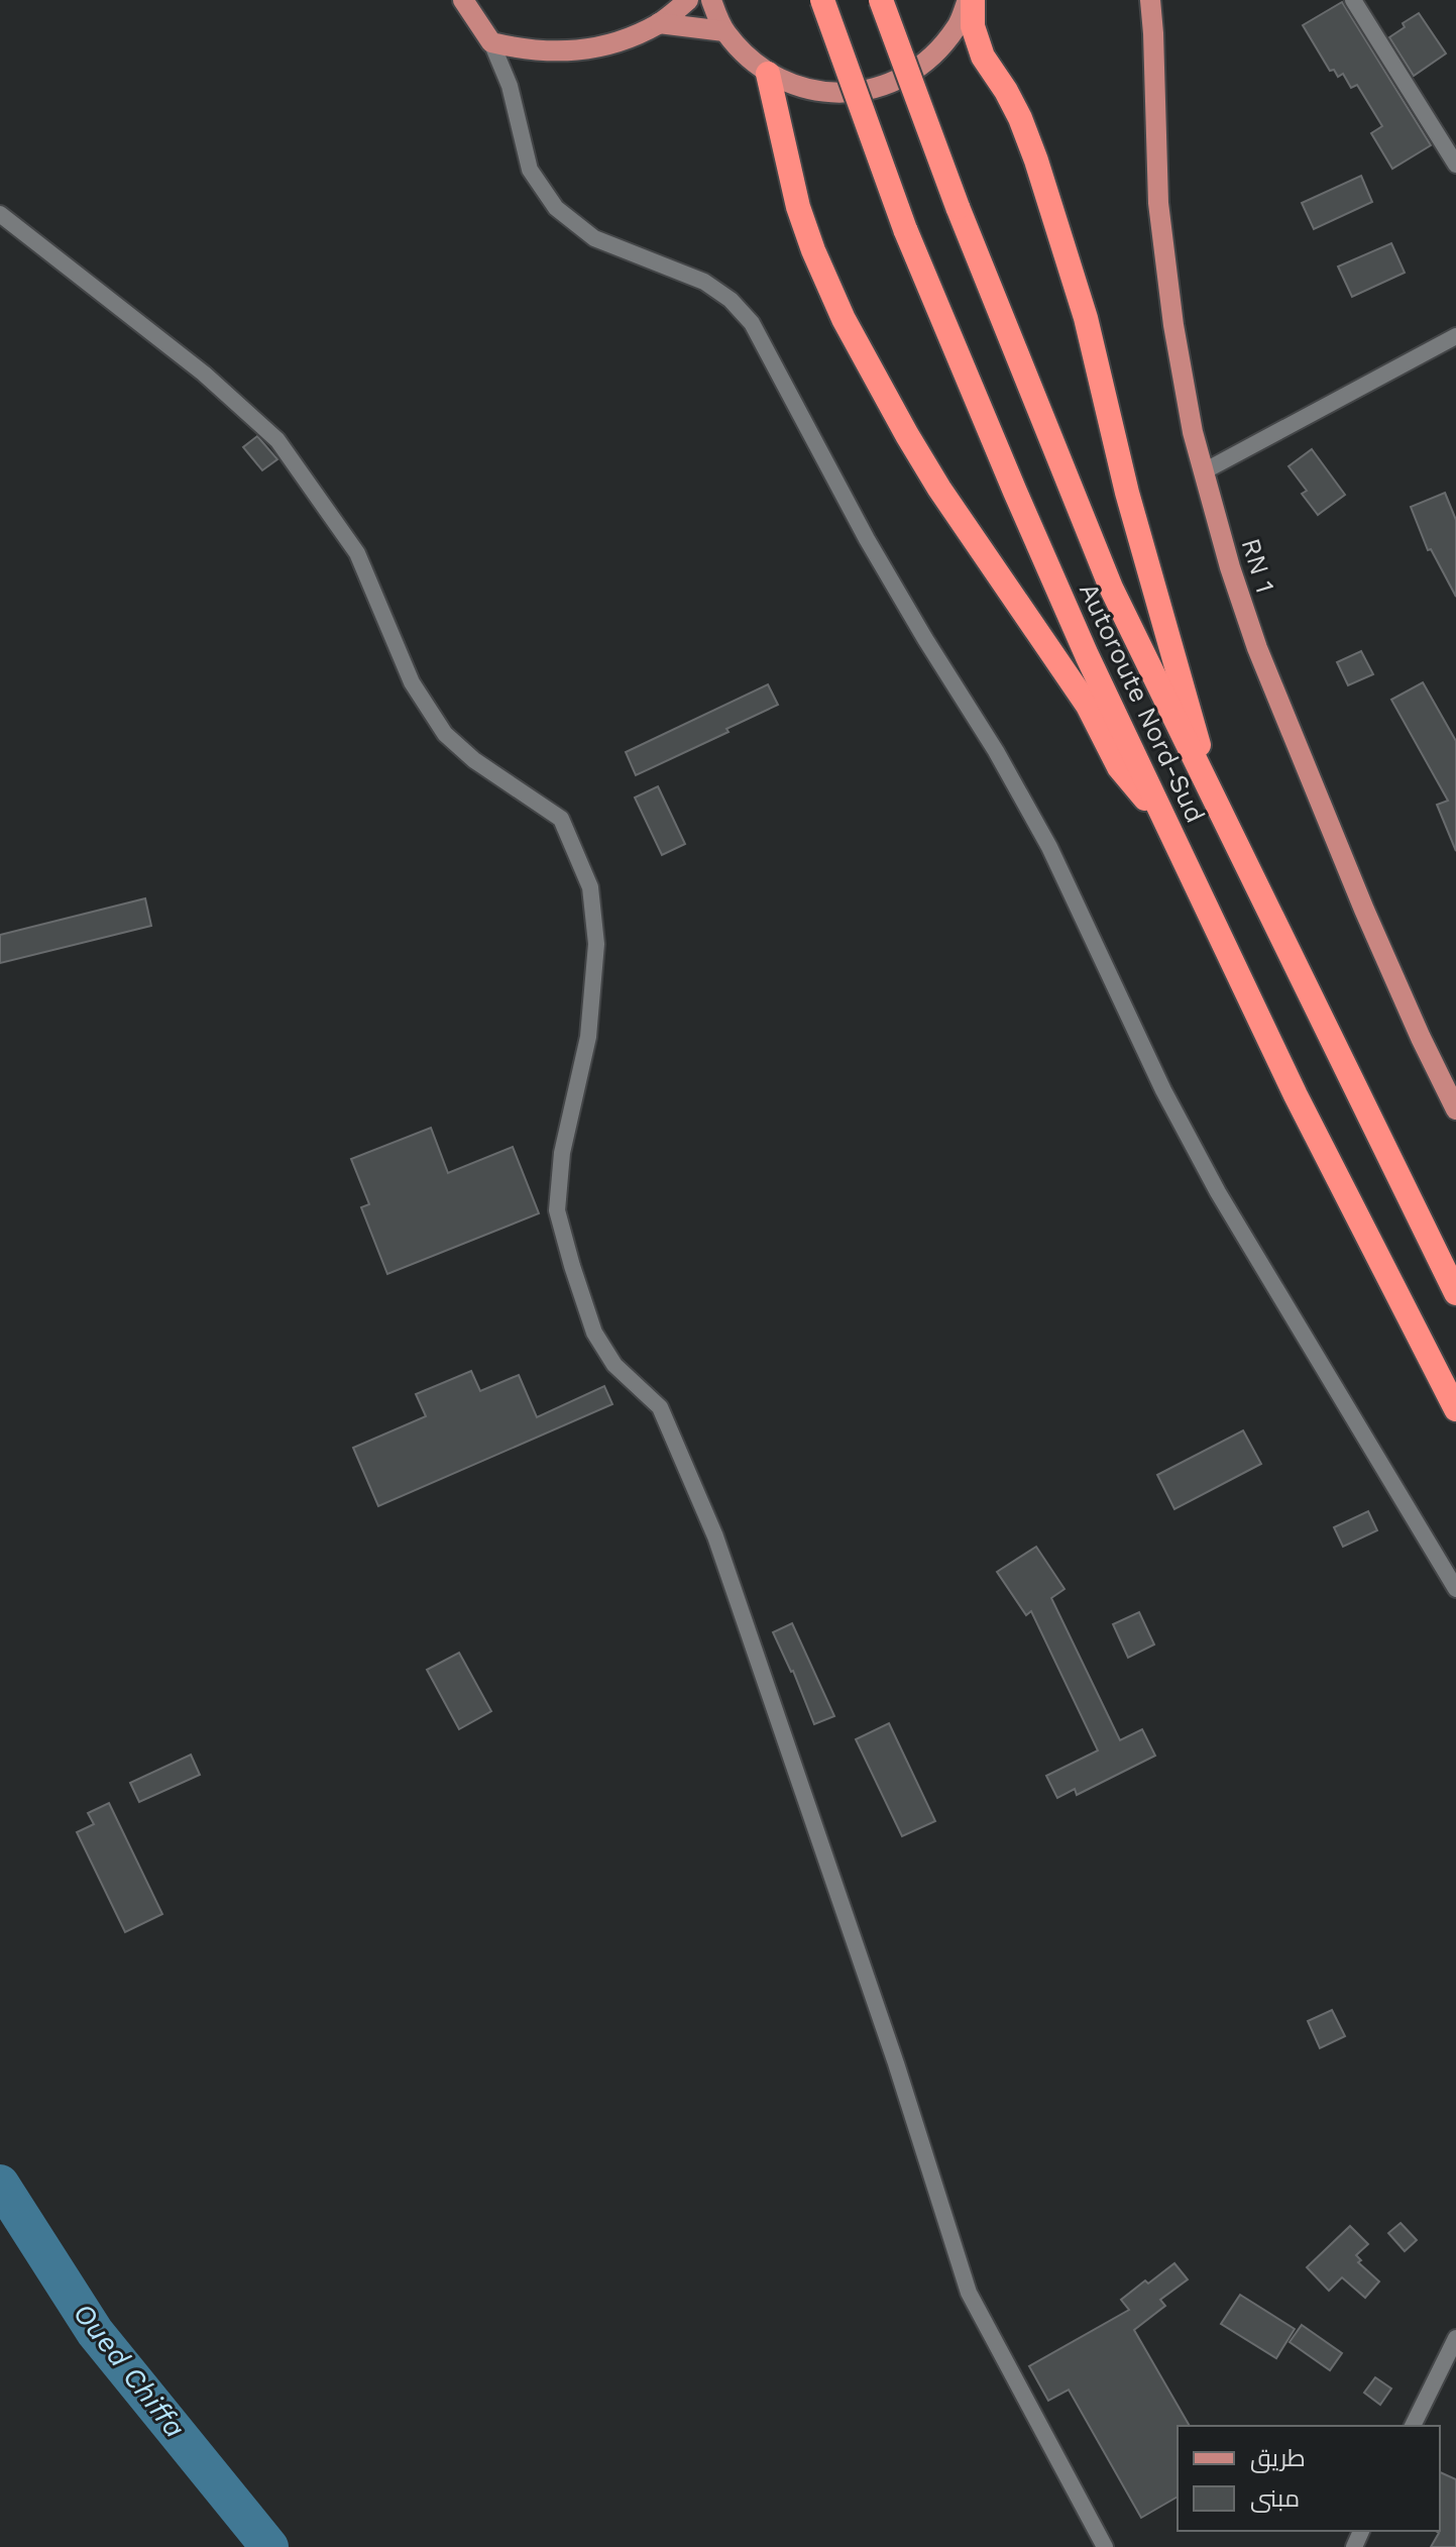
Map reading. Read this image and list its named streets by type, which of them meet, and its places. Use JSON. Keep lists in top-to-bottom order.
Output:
{
  "streets": {
    "highway": ["Autoroute Nord-Sud"],
    "main road": ["RN 1"]
  },
  "water": ["Oued Chiffa"],
  "legend": ["طريق", "مبنى"]
}
